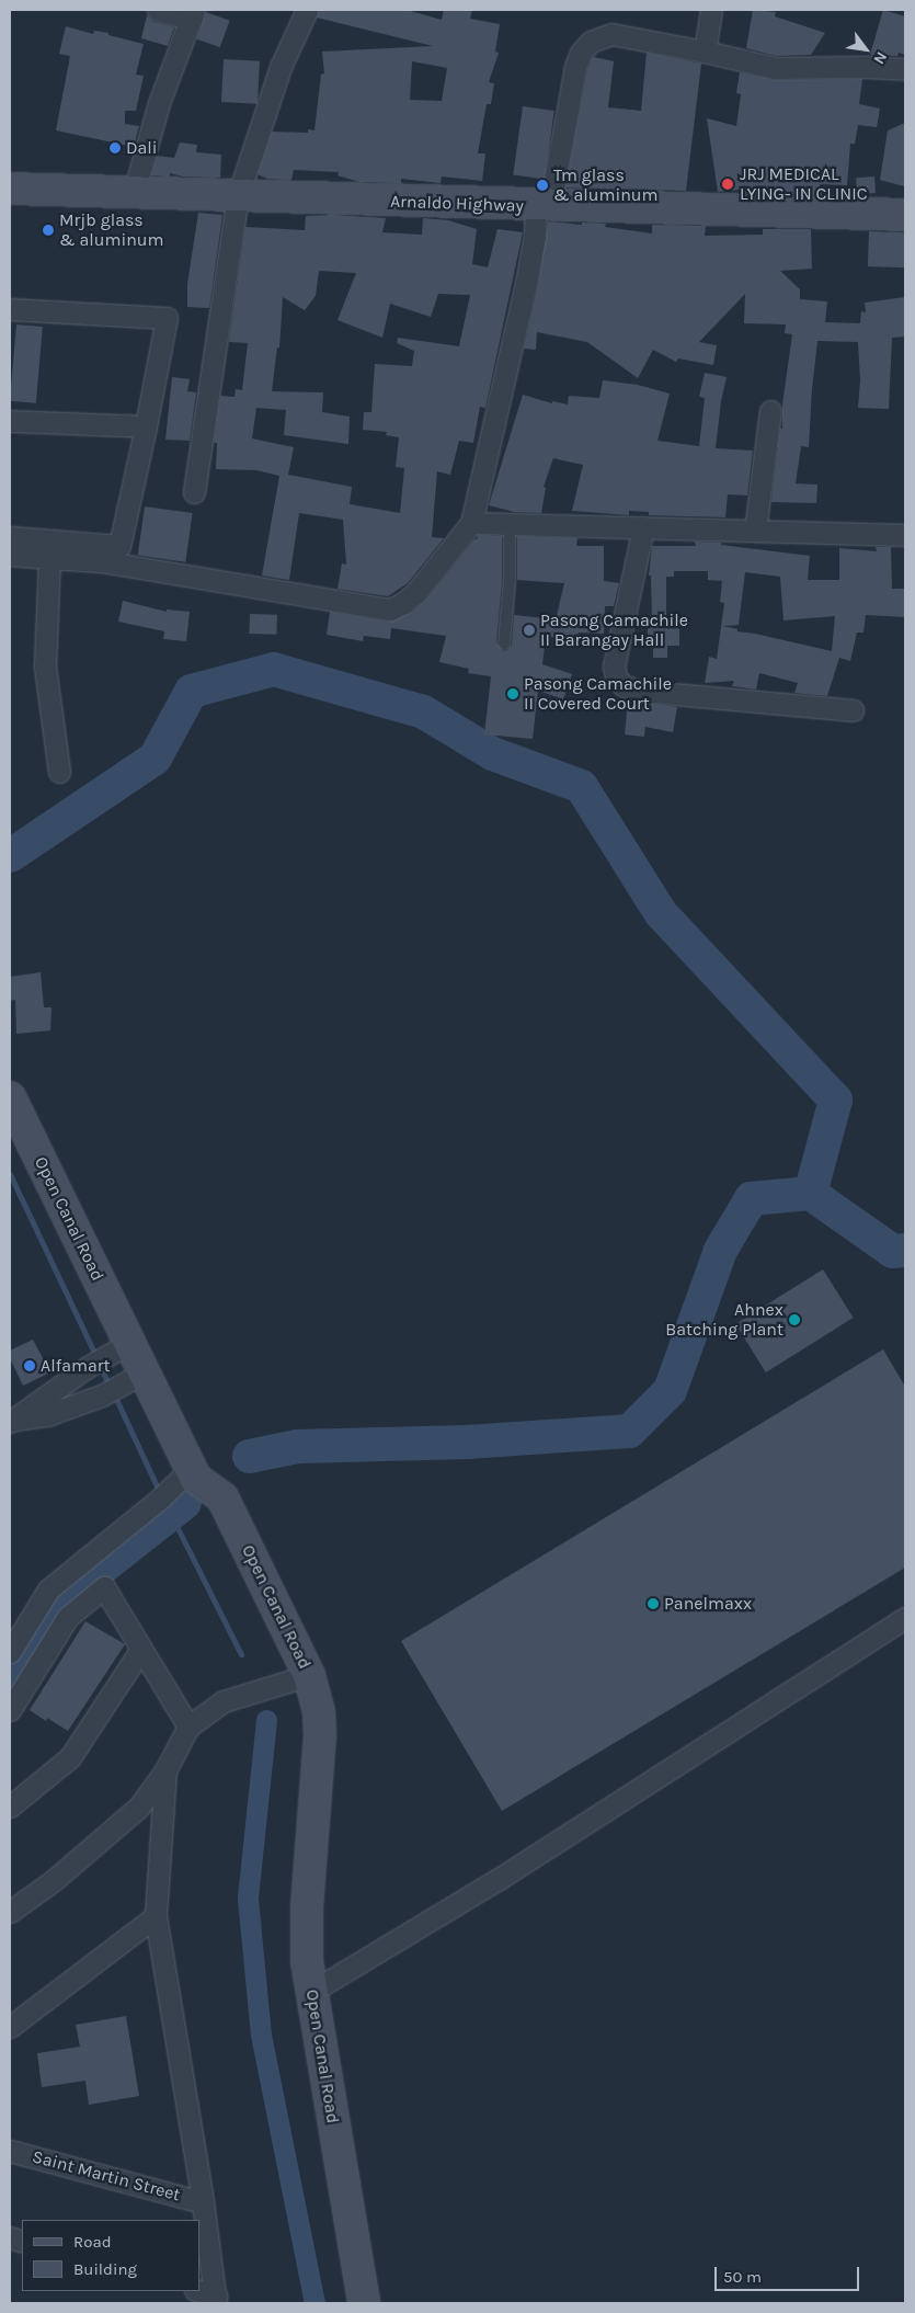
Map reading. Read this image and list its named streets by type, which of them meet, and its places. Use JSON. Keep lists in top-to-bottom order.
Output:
{
  "streets": {
    "main road": ["Arnaldo Highway", "Open Canal Road"],
    "street": ["Saint Martin Street"]
  },
  "places": [
    "Dali",
    "JRJ MEDICAL LYING- IN CLINIC",
    "Tm glass & aluminum",
    "Mrjb glass & aluminum",
    "Pasong Camachile II Barangay Hall",
    "Pasong Camachile II Covered Court",
    "Ahnex Batching Plant",
    "Alfamart",
    "Panelmaxx"
  ],
  "legend": ["Road", "Building"],
  "scale_bar": "50 m",
  "north": "bottom right"
}
